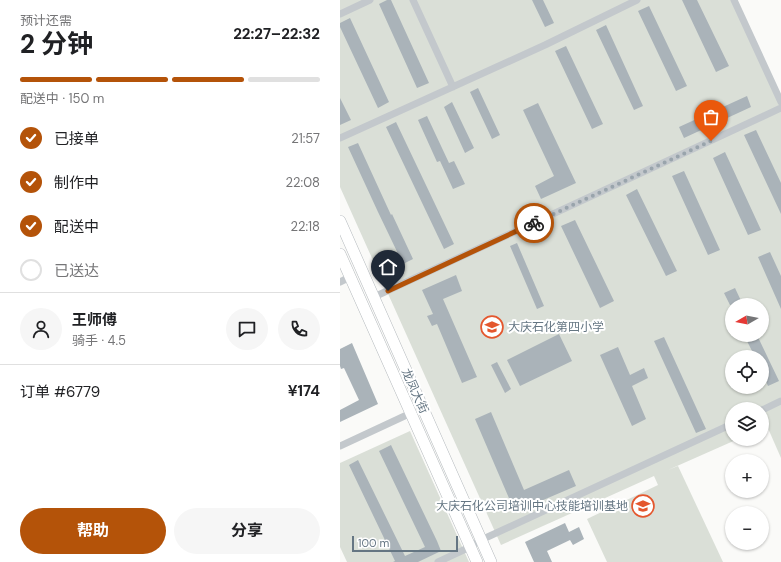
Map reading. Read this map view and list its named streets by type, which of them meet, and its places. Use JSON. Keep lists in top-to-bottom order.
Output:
{
  "streets": {
    "main road": ["龙凤大街"]
  },
  "places": {
    "school or university": ["大庆石化第四小学", "大庆石化公司培训中心技能培训基地"]
  },
  "scale_bar": "100 m",
  "north": "left",
  "page": {
    "heading": ["2 分钟", "预计还需", "22:27–22:32"],
    "panel": [
      "王师傅",
      "骑手 · 4.5",
      "订单 #6779",
      "¥174"
    ],
    "bar": "配送中 · 150 m",
    "list": [
      ["已接单", "21:57"],
      ["制作中", "22:08"],
      ["配送中", "22:18"],
      "已送达"
    ],
    "map_buttons": ["+", "−"],
    "buttons": ["帮助", "分享"],
    "scale": "100 m"
  }
}
